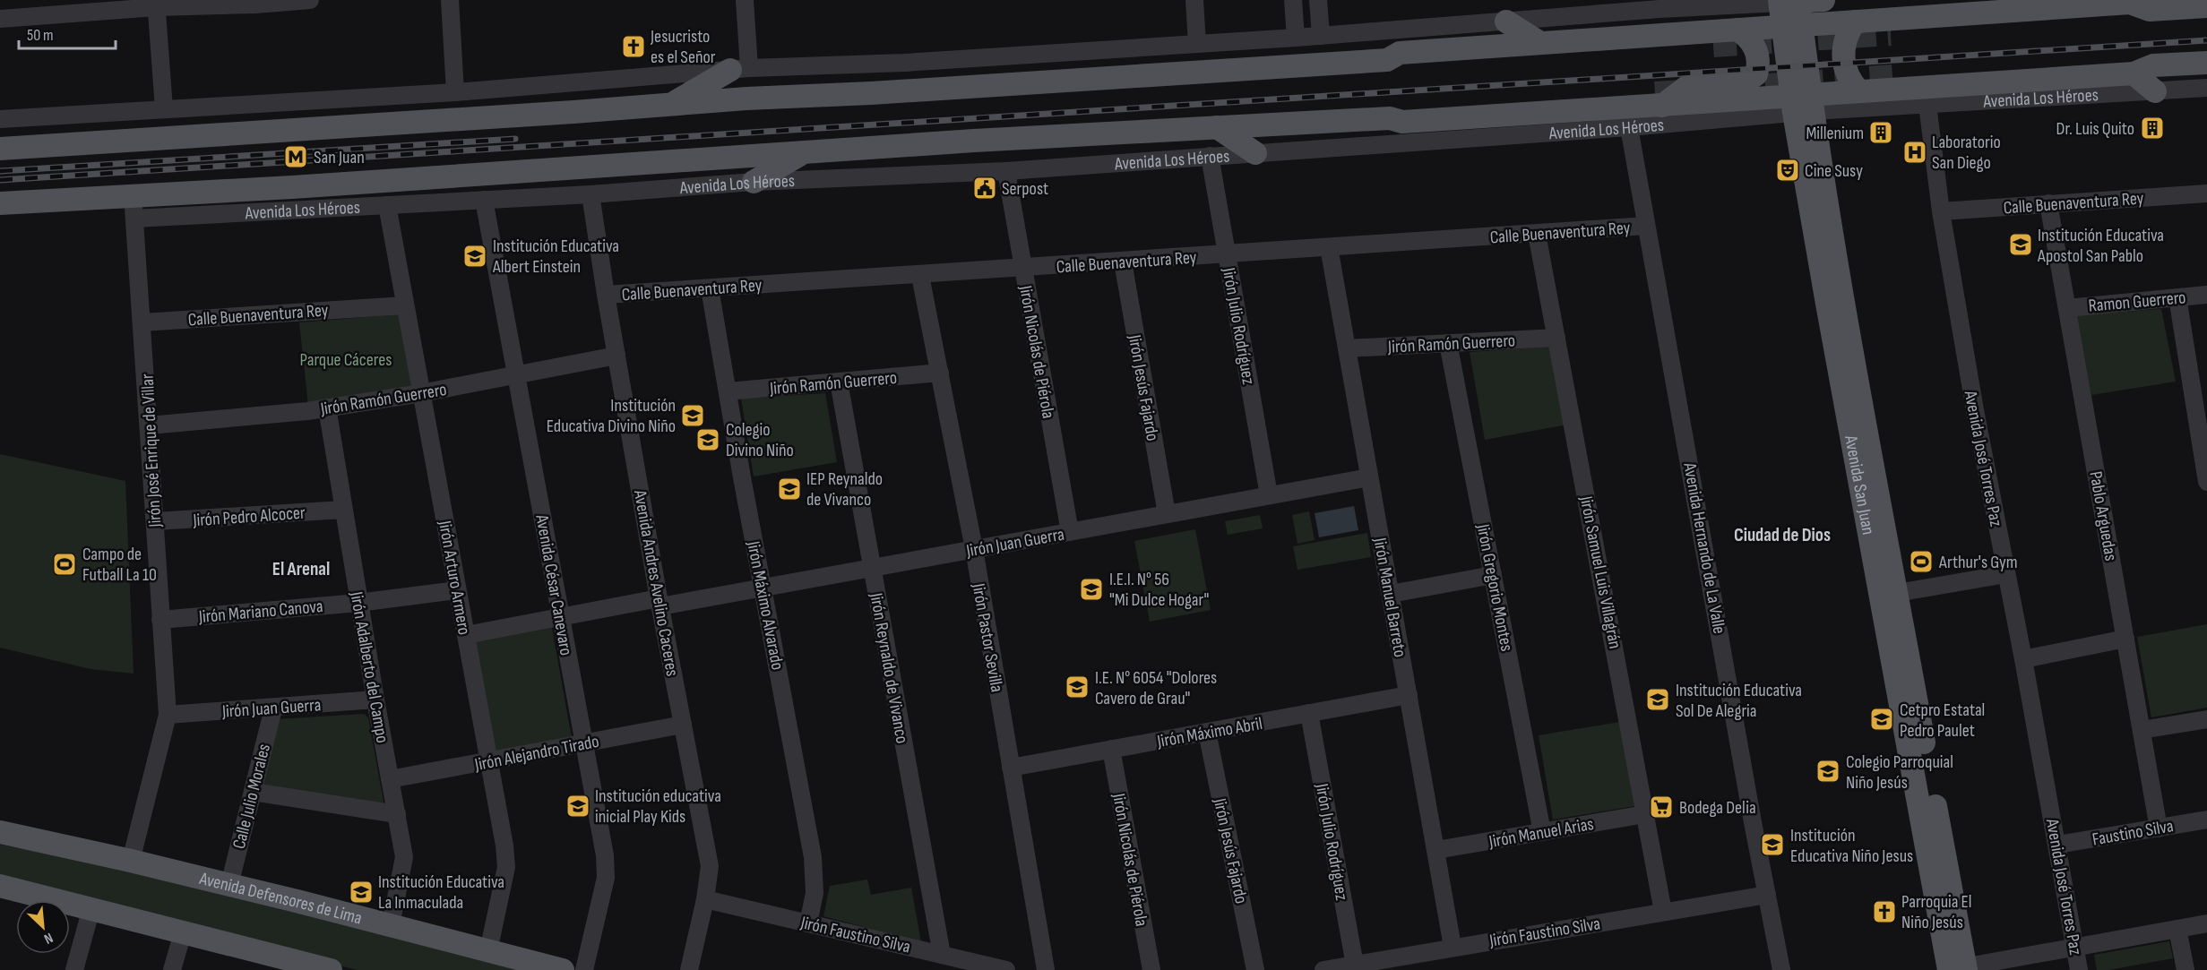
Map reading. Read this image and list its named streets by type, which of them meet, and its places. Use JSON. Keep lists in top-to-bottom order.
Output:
{
  "streets": {
    "main road": ["Avenida Los Héroes", "Avenida San Juan", "Avenida Defensores de Lima"],
    "street": [
      "Calle Buenaventura Rey",
      "Ramon Guerrero",
      "Jirón Julio Rodríguez",
      "Jirón Ramón Guerrero",
      "Jirón Nicolás de Piérola",
      "Jirón Jesús Fajardo",
      "Jirón José Enrique de Villar",
      "Avenida José Torres Paz",
      "Jirón Pedro Alcocer",
      "Pablo Arguedas",
      "Jirón Juan Guerra",
      "Avenida Hernando de La Valle",
      "Jirón Samuel Luis Villagrán",
      "Jirón Arturo Armero",
      "Avenida Andres Avelino Caceres",
      "Avenida César Canevaro",
      "Jirón Gregorio Montes",
      "Jirón Manuel Barreto",
      "Jirón Máximo Alvarado",
      "Jirón Mariano Canova",
      "Jirón Pastor Sevilla",
      "Jirón Adalberto del Campo",
      "Jirón Reynaldo de Vivanco",
      "Jirón Máximo Abril",
      "Jirón Alejandro Tirado",
      "Calle Julio Morales",
      "Jirón Manuel Arias",
      "Faustino Silva",
      "Jirón Faustino Silva"
    ]
  },
  "crossings": [
    ["Avenida Los Héroes", "Jirón Julio Rodríguez"],
    ["Avenida Los Héroes", "Jirón Nicolás de Piérola"],
    ["Avenida Los Héroes", "Jirón José Enrique de Villar"],
    ["Avenida Los Héroes", "Avenida José Torres Paz"],
    ["Avenida Los Héroes", "Avenida San Juan"],
    ["Avenida Los Héroes", "Avenida Hernando de La Valle"],
    ["Avenida Los Héroes", "Jirón Arturo Armero"],
    ["Avenida Los Héroes", "Avenida Andres Avelino Caceres"],
    ["Avenida Los Héroes", "Avenida César Canevaro"],
    ["Calle Buenaventura Rey", "Jirón Julio Rodríguez"],
    ["Calle Buenaventura Rey", "Jirón Nicolás de Piérola"],
    ["Calle Buenaventura Rey", "Jirón Jesús Fajardo"],
    ["Calle Buenaventura Rey", "Jirón José Enrique de Villar"],
    ["Calle Buenaventura Rey", "Avenida José Torres Paz"],
    ["Calle Buenaventura Rey", "Pablo Arguedas"],
    ["Calle Buenaventura Rey", "Avenida Hernando de La Valle"],
    ["Calle Buenaventura Rey", "Jirón Samuel Luis Villagrán"],
    ["Calle Buenaventura Rey", "Jirón Arturo Armero"],
    ["Calle Buenaventura Rey", "Avenida Andres Avelino Caceres"],
    ["Calle Buenaventura Rey", "Jirón Manuel Barreto"],
    ["Calle Buenaventura Rey", "Jirón Máximo Alvarado"],
    ["Calle Buenaventura Rey", "Jirón Pastor Sevilla"],
    ["Ramon Guerrero", "Pablo Arguedas"],
    ["Jirón Julio Rodríguez", "Jirón Juan Guerra"],
    ["Jirón Julio Rodríguez", "Jirón Máximo Abril"],
    ["Jirón Julio Rodríguez", "Jirón Faustino Silva"],
    ["Jirón Ramón Guerrero", "Jirón José Enrique de Villar"],
    ["Jirón Ramón Guerrero", "Jirón Samuel Luis Villagrán"],
    ["Jirón Ramón Guerrero", "Jirón Arturo Armero"],
    ["Jirón Ramón Guerrero", "Avenida Andres Avelino Caceres"],
    ["Jirón Ramón Guerrero", "Avenida César Canevaro"],
    ["Jirón Ramón Guerrero", "Jirón Gregorio Montes"],
    ["Jirón Ramón Guerrero", "Jirón Manuel Barreto"],
    ["Jirón Ramón Guerrero", "Jirón Máximo Alvarado"],
    ["Jirón Ramón Guerrero", "Jirón Pastor Sevilla"],
    ["Jirón Ramón Guerrero", "Jirón Adalberto del Campo"],
    ["Jirón Ramón Guerrero", "Jirón Reynaldo de Vivanco"],
    ["Jirón Nicolás de Piérola", "Jirón Juan Guerra"],
    ["Jirón Nicolás de Piérola", "Jirón Máximo Abril"],
    ["Jirón Jesús Fajardo", "Jirón Juan Guerra"],
    ["Jirón Jesús Fajardo", "Jirón Máximo Abril"],
    ["Jirón José Enrique de Villar", "Jirón Pedro Alcocer"],
    ["Jirón José Enrique de Villar", "Jirón Juan Guerra"],
    ["Jirón José Enrique de Villar", "Jirón Mariano Canova"],
    ["Jirón José Enrique de Villar", "Avenida Defensores de Lima"],
    ["Avenida José Torres Paz", "Faustino Silva"],
    ["Jirón Pedro Alcocer", "Jirón Adalberto del Campo"],
    ["Pablo Arguedas", "Faustino Silva"],
    ["Jirón Juan Guerra", "Jirón Arturo Armero"],
    ["Jirón Juan Guerra", "Avenida Andres Avelino Caceres"],
    ["Jirón Juan Guerra", "Avenida César Canevaro"],
    ["Jirón Juan Guerra", "Jirón Manuel Barreto"],
    ["Jirón Juan Guerra", "Jirón Máximo Alvarado"],
    ["Jirón Juan Guerra", "Jirón Pastor Sevilla"],
    ["Jirón Juan Guerra", "Jirón Adalberto del Campo"],
    ["Jirón Juan Guerra", "Jirón Reynaldo de Vivanco"],
    ["Jirón Juan Guerra", "Calle Julio Morales"],
    ["Avenida Hernando de La Valle", "Jirón Faustino Silva"],
    ["Jirón Samuel Luis Villagrán", "Jirón Manuel Arias"],
    ["Jirón Samuel Luis Villagrán", "Jirón Faustino Silva"],
    ["Jirón Arturo Armero", "Jirón Mariano Canova"],
    ["Jirón Arturo Armero", "Jirón Alejandro Tirado"],
    ["Jirón Arturo Armero", "Avenida Defensores de Lima"],
    ["Avenida Andres Avelino Caceres", "Jirón Alejandro Tirado"],
    ["Avenida Andres Avelino Caceres", "Jirón Faustino Silva"],
    ["Avenida César Canevaro", "Jirón Alejandro Tirado"],
    ["Jirón Gregorio Montes", "Jirón Manuel Arias"],
    ["Jirón Manuel Barreto", "Jirón Máximo Abril"],
    ["Jirón Manuel Barreto", "Jirón Manuel Arias"],
    ["Jirón Manuel Barreto", "Jirón Faustino Silva"],
    ["Jirón Máximo Alvarado", "Jirón Faustino Silva"],
    ["Jirón Mariano Canova", "Jirón Adalberto del Campo"],
    ["Jirón Pastor Sevilla", "Jirón Máximo Abril"],
    ["Jirón Adalberto del Campo", "Jirón Alejandro Tirado"],
    ["Jirón Adalberto del Campo", "Avenida Defensores de Lima"],
    ["Jirón Reynaldo de Vivanco", "Jirón Faustino Silva"],
    ["Calle Julio Morales", "Avenida Defensores de Lima"]
  ],
  "districts": ["Ciudad de Dios", "El Arenal"],
  "parks": ["Parque Cáceres"],
  "places": {
    "church": ["Jesucristo es el Señor", "Parroquia El Niño Jesús"],
    "building": ["Dr. Luis Quito", "Millenium"],
    "hospital": ["Laboratorio San Diego"],
    "metro station": ["San Juan"],
    "theatre": ["Cine Susy"],
    "public building": ["Serpost"],
    "school or university": [
      "Institución Educativa Apostol San Pablo",
      "Institución Educativa Albert Einstein",
      "Institución Educativa Divino Niño",
      "Colegio Divino Niño",
      "IEP Reynaldo de Vivanco",
      "I.E.I. N° 56 \"Mi Dulce Hogar\"",
      "I.E. N° 6054 \"Dolores Cavero de Grau\"",
      "Institución Educativa Sol De Alegria",
      "Cetpro Estatal Pedro Paulet",
      "Colegio Parroquial Niño Jesús",
      "Institución educativa inicial Play Kids",
      "Institución Educativa Niño Jesus",
      "Institución Educativa La Inmaculada"
    ],
    "sports": ["Arthur's Gym", "Campo de Futball La 10"],
    "supermarket": ["Bodega Delia"]
  },
  "scale_bar": "50 m",
  "north": "bottom right"
}
